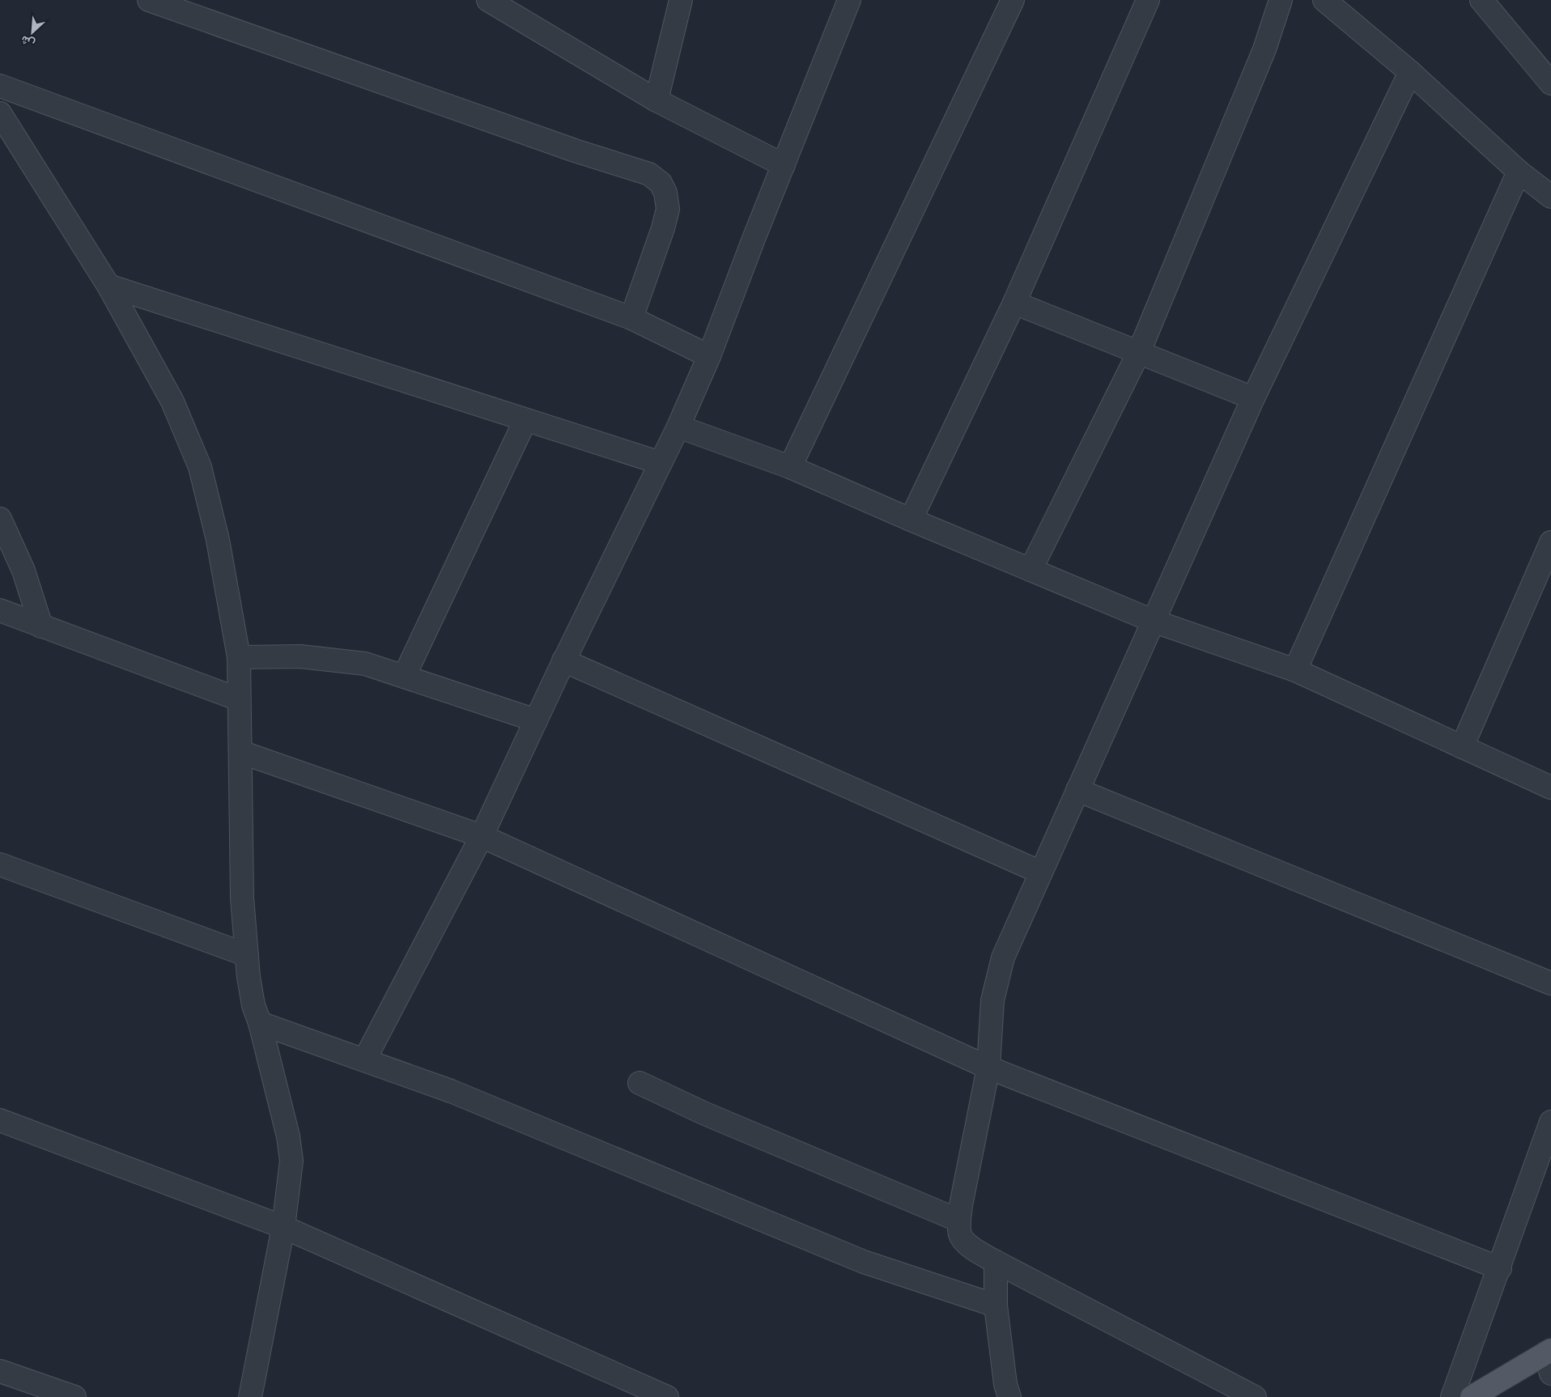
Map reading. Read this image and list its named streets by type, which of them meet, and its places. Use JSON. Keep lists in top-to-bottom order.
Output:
{
  "north": "bottom left"
}
